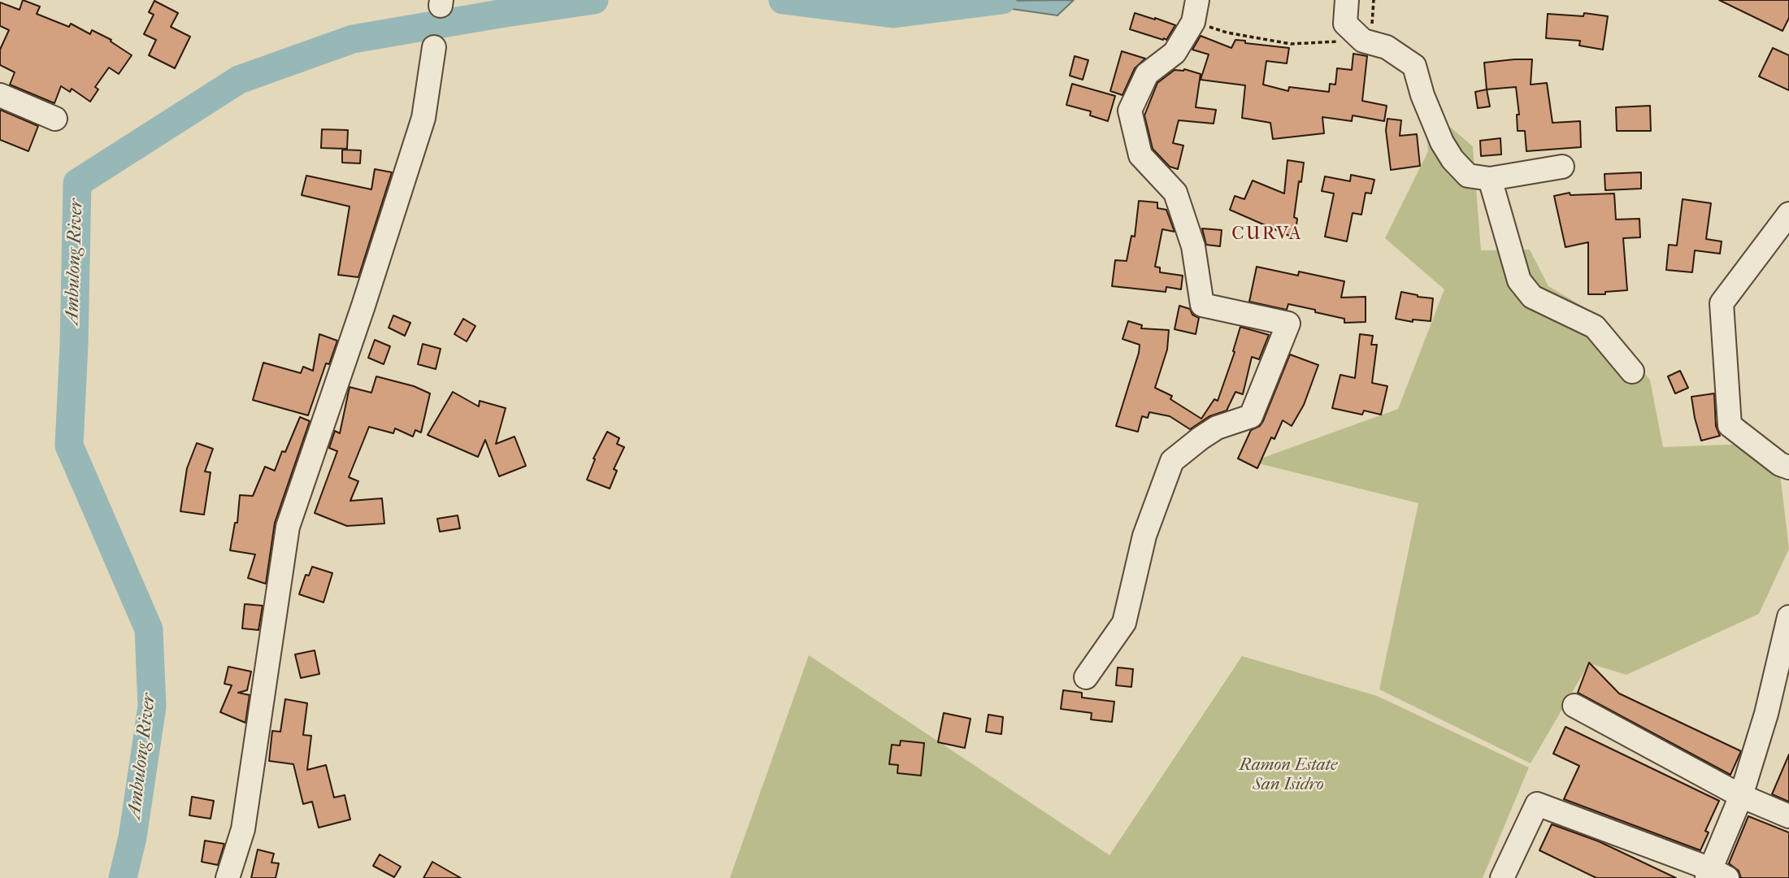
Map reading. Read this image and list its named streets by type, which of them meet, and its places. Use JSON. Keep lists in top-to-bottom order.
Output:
{
  "districts": ["CURVA"],
  "water": ["Ambulong River"],
  "parks": ["Ramon Estate San Isidro"]
}
